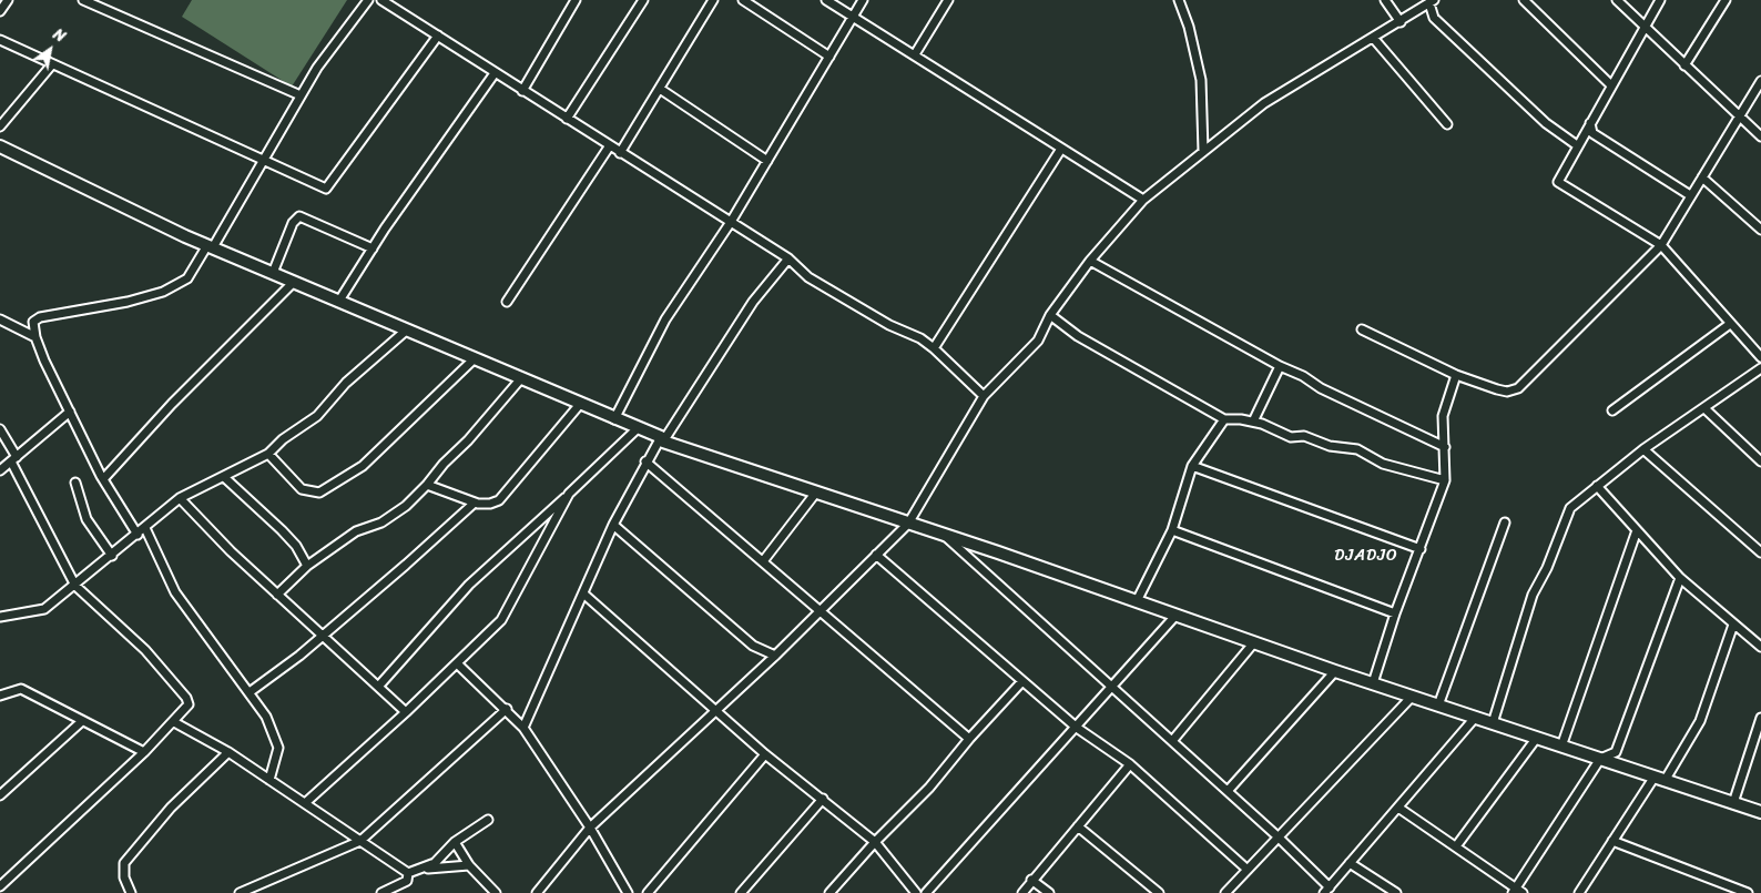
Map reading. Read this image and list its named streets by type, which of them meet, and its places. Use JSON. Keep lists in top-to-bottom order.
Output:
{
  "districts": ["DJADJO"],
  "north": "top right"
}
